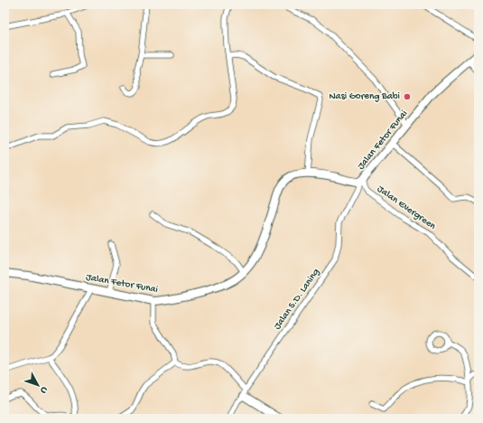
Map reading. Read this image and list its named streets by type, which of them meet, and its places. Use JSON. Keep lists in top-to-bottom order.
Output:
{
  "streets": {
    "street": ["Jalan Fetor Funai", "Jalan Evergreen", "Jalan S.D. Laning"]
  },
  "crossings": [
    ["Jalan Fetor Funai", "Jalan Evergreen"],
    ["Jalan Fetor Funai", "Jalan S.D. Laning"],
    ["Jalan Evergreen", "Jalan S.D. Laning"]
  ],
  "places": ["Nasi Goreng Babi"],
  "north": "bottom right"
}
